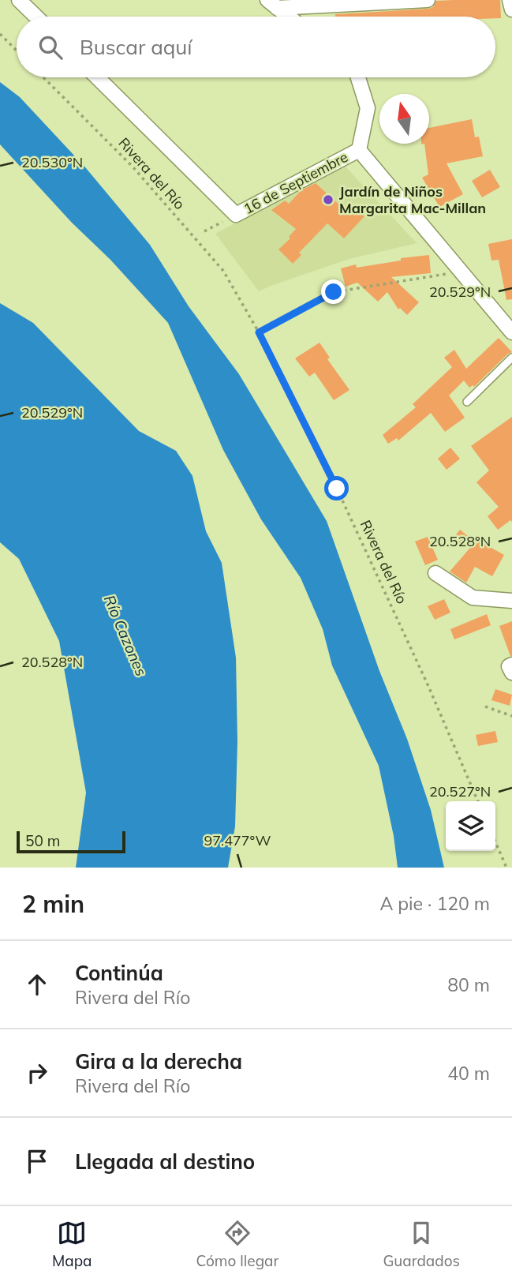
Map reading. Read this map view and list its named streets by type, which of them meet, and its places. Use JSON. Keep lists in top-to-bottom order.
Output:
{
  "streets": {
    "street": ["16 de Septiembre"],
    "path": ["Rivera del Río"]
  },
  "water": ["Río Cazones"],
  "places": ["Jardín de Niños Margarita Mac-Millan"],
  "scale_bar": "50 m",
  "north": "top",
  "page": {
    "search": "Buscar aquí",
    "scale": "50 m",
    "heading": ["2 min", "A pie · 120 m"],
    "list": [
      ["Continúa", "Rivera del Río", "80 m"],
      ["Gira a la derecha", "Rivera del Río", "40 m"],
      "Llegada al destino"
    ],
    "nav": ["Mapa", "Cómo llegar", "Guardados"]
  },
  "coordinates": [
    "20.530°N",
    "20.529°N",
    "20.528°N",
    "20.527°N",
    "97.477°W"
  ]
}
